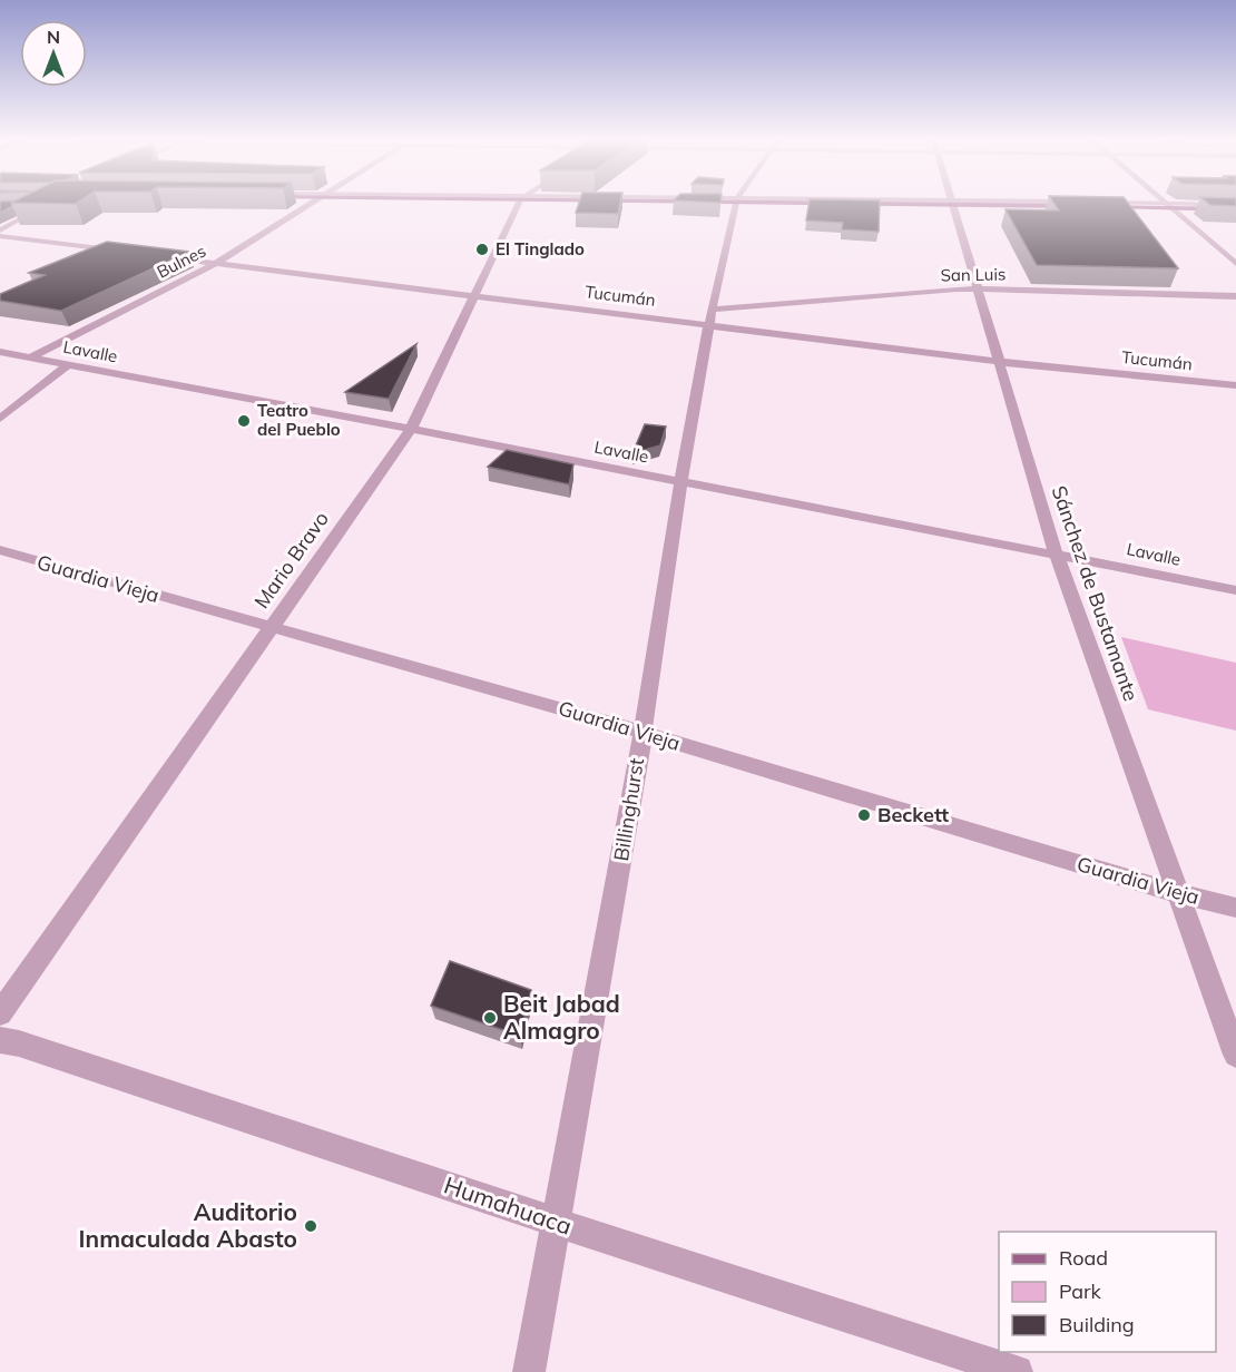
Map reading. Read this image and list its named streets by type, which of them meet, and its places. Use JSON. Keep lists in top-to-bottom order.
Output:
{
  "streets": {
    "street": [
      "Bulnes",
      "San Luis",
      "Tucumán",
      "Lavalle",
      "Mario Bravo",
      "Guardia Vieja",
      "Sánchez de Bustamante",
      "Billinghurst",
      "Humahuaca"
    ]
  },
  "crossings": [
    ["Bulnes", "Tucumán"],
    ["Bulnes", "Lavalle"],
    ["San Luis", "Tucumán"],
    ["San Luis", "Sánchez de Bustamante"],
    ["San Luis", "Billinghurst"],
    ["Tucumán", "Mario Bravo"],
    ["Tucumán", "Sánchez de Bustamante"],
    ["Tucumán", "Billinghurst"],
    ["Lavalle", "Mario Bravo"],
    ["Lavalle", "Sánchez de Bustamante"],
    ["Lavalle", "Billinghurst"],
    ["Mario Bravo", "Guardia Vieja"],
    ["Guardia Vieja", "Sánchez de Bustamante"],
    ["Guardia Vieja", "Billinghurst"],
    ["Billinghurst", "Humahuaca"]
  ],
  "places": [
    "El Tinglado",
    "Teatro del Pueblo",
    "Beckett",
    "Beit Jabad Almagro",
    "Auditorio Inmaculada Abasto"
  ],
  "legend": ["Road", "Park", "Building"],
  "north": "top"
}
